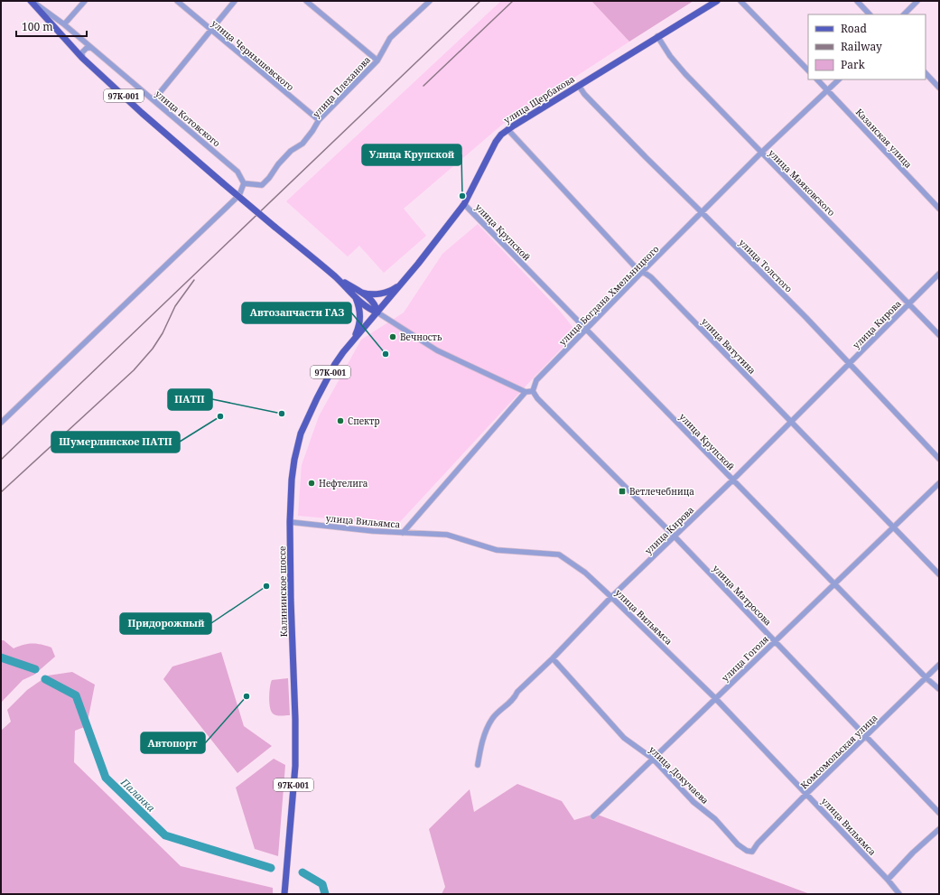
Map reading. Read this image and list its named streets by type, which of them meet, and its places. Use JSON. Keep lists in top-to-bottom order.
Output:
{
  "streets": {
    "main road": ["97К-001", "улица Щербакова", "Калининское шоссе"],
    "street": [
      "улица Чернышевского",
      "улица Плеханова",
      "улица Котовского",
      "Казанская улица",
      "улица Маяковского",
      "улица Крупской",
      "улица Толстого",
      "улица Богдана Хмельницкого",
      "улица Кирова",
      "улица Ватутина",
      "улица Вильямса",
      "улица Матросова",
      "улица Гоголя",
      "Комсомольская улица",
      "улица Докучаева"
    ]
  },
  "crossings": [
    ["улица Чернышевского", "улица Плеханова"],
    ["улица Плеханова", "улица Котовского"],
    ["97К-001", "улица Щербакова"],
    ["97К-001", "улица Котовского"],
    ["97К-001", "Калининское шоссе"],
    ["улица Щербакова", "улица Маяковского"],
    ["улица Щербакова", "улица Крупской"],
    ["улица Щербакова", "улица Толстого"],
    ["улица Щербакова", "улица Ватутина"],
    ["улица Щербакова", "Калининское шоссе"],
    ["Казанская улица", "улица Богдана Хмельницкого"],
    ["улица Маяковского", "улица Богдана Хмельницкого"],
    ["улица Маяковского", "улица Кирова"],
    ["улица Крупской", "улица Богдана Хмельницкого"],
    ["улица Крупской", "улица Кирова"],
    ["улица Крупской", "улица Гоголя"],
    ["улица Крупской", "Комсомольская улица"],
    ["улица Толстого", "улица Богдана Хмельницкого"],
    ["улица Толстого", "улица Кирова"],
    ["улица Богдана Хмельницкого", "улица Ватутина"],
    ["улица Богдана Хмельницкого", "улица Матросова"],
    ["улица Кирова", "улица Ватутина"],
    ["улица Кирова", "улица Вильямса"],
    ["улица Кирова", "улица Матросова"],
    ["улица Кирова", "улица Докучаева"],
    ["улица Ватутина", "улица Гоголя"],
    ["улица Вильямса", "Калининское шоссе"],
    ["улица Вильямса", "улица Гоголя"],
    ["улица Вильямса", "Комсомольская улица"],
    ["улица Матросова", "улица Гоголя"],
    ["улица Матросова", "Комсомольская улица"],
    ["улица Гоголя", "улица Докучаева"],
    ["Комсомольская улица", "улица Докучаева"]
  ],
  "water": ["Паланка"],
  "places": {
    "other": [
      "Улица Крупской",
      "Вечность",
      "Автозапчасти ГАЗ",
      "ПАТП",
      "Шумерлинское ПАТП",
      "Спектр",
      "Нефтелига",
      "Придорожный",
      "Автопорт"
    ],
    "transit": ["Ветлечебница"]
  },
  "legend": ["Road", "Railway", "Park"],
  "scale_bar": "100 m"
}
